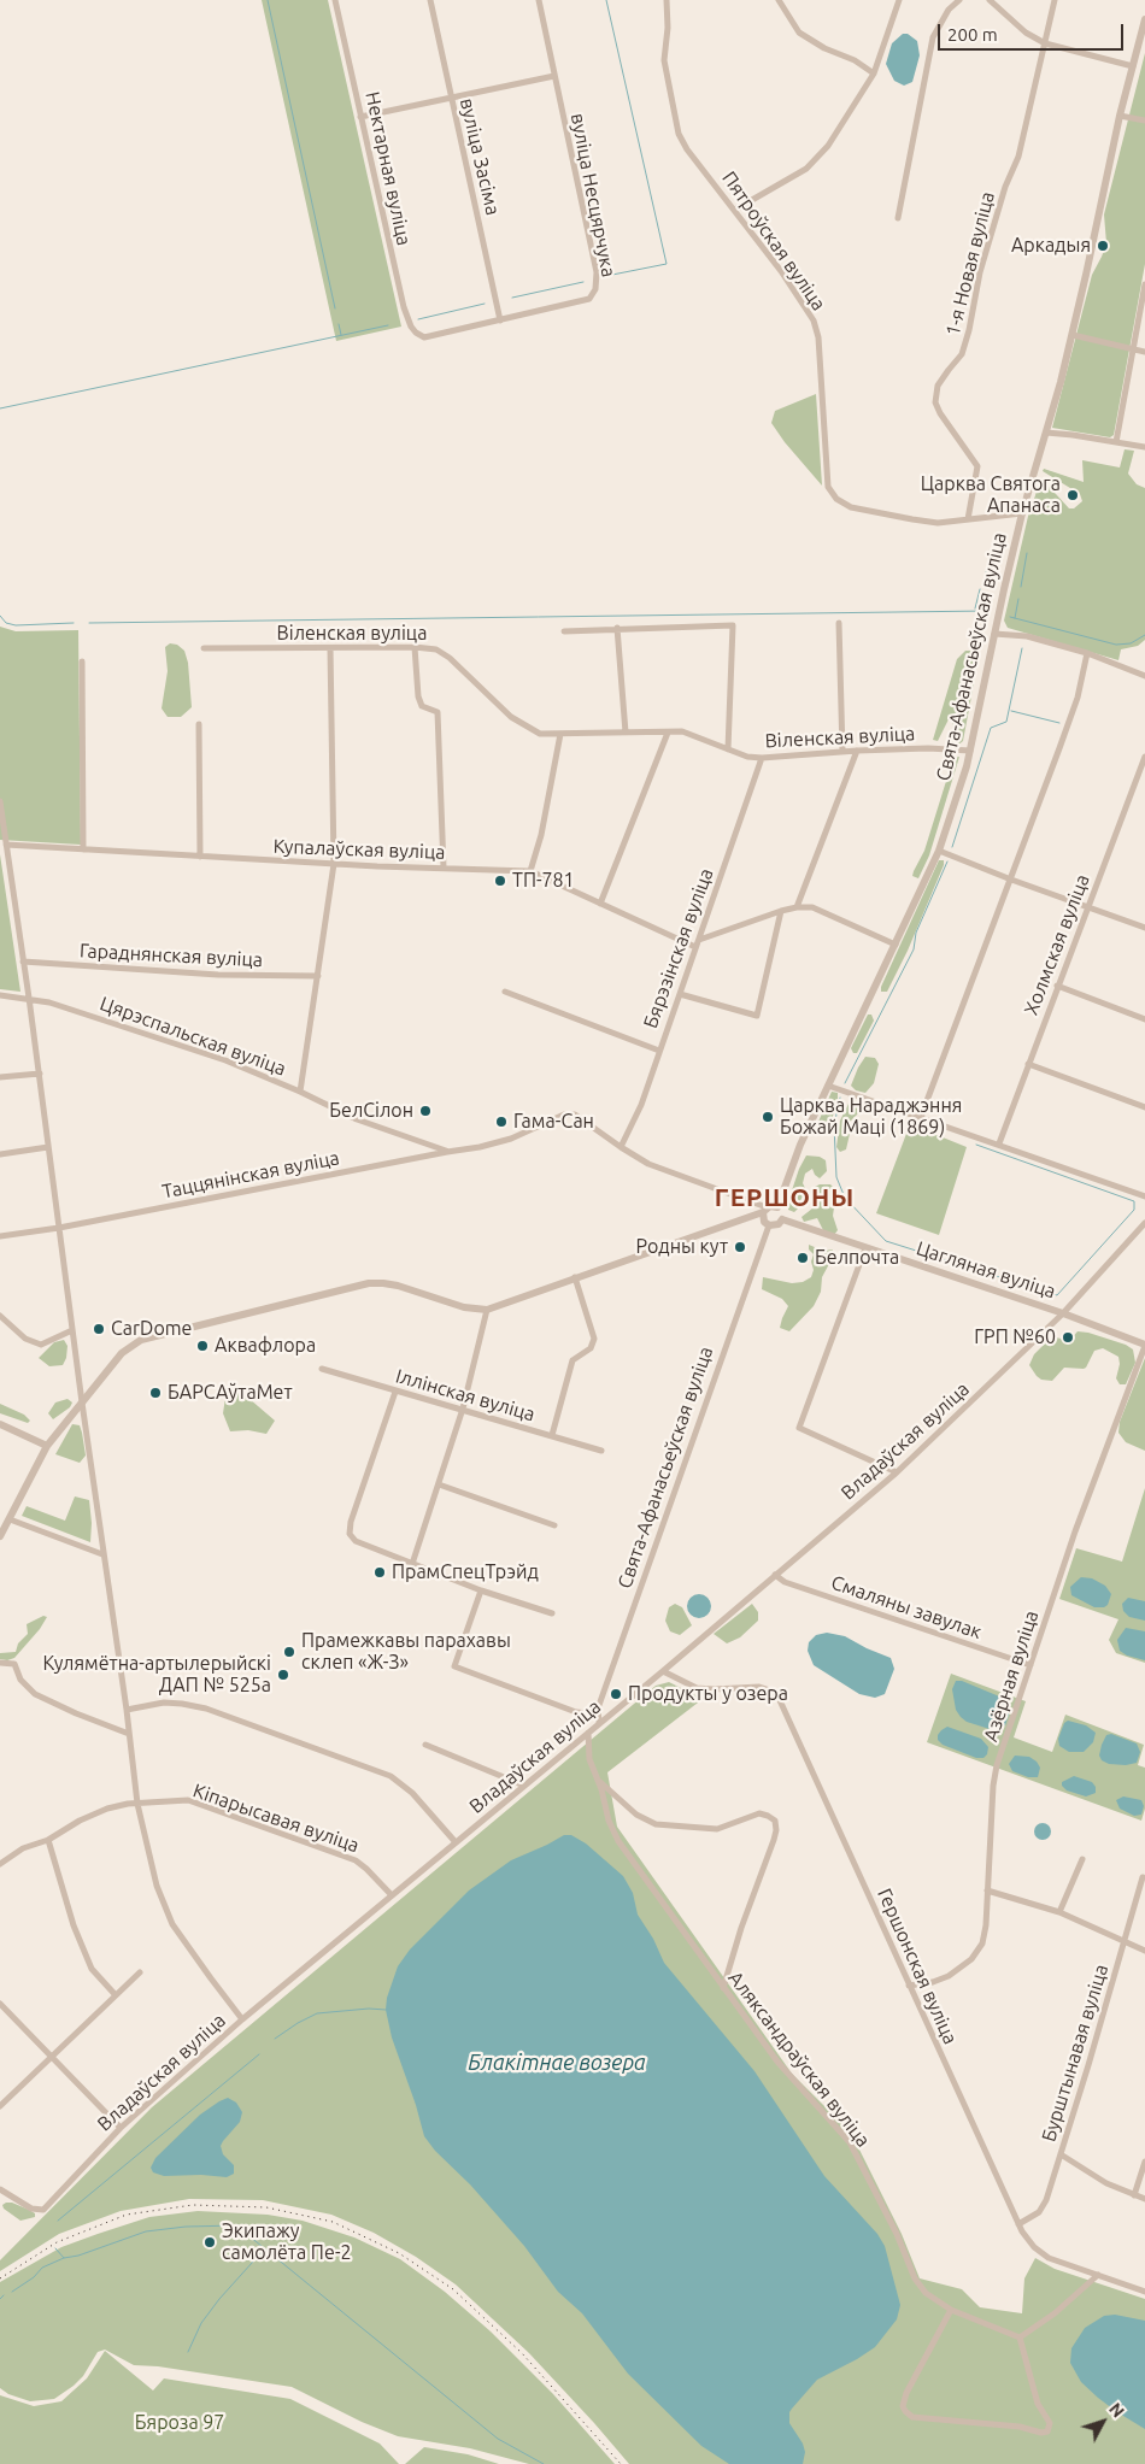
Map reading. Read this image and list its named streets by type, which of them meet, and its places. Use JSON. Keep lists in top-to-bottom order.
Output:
{
  "streets": {
    "street": [
      "вуліца Засіма",
      "Нектарная вуліца",
      "вуліца Несцярчука",
      "Пятроўская вуліца",
      "1-я Новая вуліца",
      "Віленская вуліца",
      "Свята-Афанасьеўская вуліца",
      "Купалаўская вуліца",
      "Холмская вуліца",
      "Бярэзінская вуліца",
      "Гараднянская вуліца",
      "Цярэспальская вуліца",
      "Таццянінская вуліца",
      "Цагляная вуліца",
      "Іллінская вуліца",
      "Владаўская вуліца",
      "Смаляны завулак",
      "Азёрная вуліца",
      "Кіпарысавая вуліца",
      "Гершонская вуліца",
      "Бурштынавая вуліца",
      "Аляксандраўская вуліца"
    ]
  },
  "crossings": [
    ["вуліца Засіма", "вуліца Несцярчука"],
    ["Нектарная вуліца", "вуліца Несцярчука"],
    ["Пятроўская вуліца", "1-я Новая вуліца"],
    ["Пятроўская вуліца", "Свята-Афанасьеўская вуліца"],
    ["Віленская вуліца", "Свята-Афанасьеўская вуліца"],
    ["Віленская вуліца", "Бярэзінская вуліца"],
    ["Свята-Афанасьеўская вуліца", "Цагляная вуліца"],
    ["Свята-Афанасьеўская вуліца", "Владаўская вуліца"],
    ["Купалаўская вуліца", "Бярэзінская вуліца"],
    ["Бярэзінская вуліца", "Цярэспальская вуліца"],
    ["Цярэспальская вуліца", "Таццянінская вуліца"],
    ["Цагляная вуліца", "Владаўская вуліца"],
    ["Цагляная вуліца", "Азёрная вуліца"],
    ["Владаўская вуліца", "Смаляны завулак"],
    ["Владаўская вуліца", "Кіпарысавая вуліца"],
    ["Владаўская вуліца", "Гершонская вуліца"],
    ["Владаўская вуліца", "Аляксандраўская вуліца"],
    ["Смаляны завулак", "Азёрная вуліца"],
    ["Азёрная вуліца", "Гершонская вуліца"],
    ["Гершонская вуліца", "Бурштынавая вуліца"]
  ],
  "districts": ["ГЕРШОНЫ"],
  "water": ["Блакітнае возера"],
  "parks": ["Бяроза 97"],
  "places": [
    "Аркадыя",
    "Царква Святога Апанаса",
    "ТП-781",
    "БелСілон",
    "Царква Нараджэння Божай Маці (1869)",
    "Гама-Сан",
    "Родны кут",
    "Белпочта",
    "CarDome",
    "ГРП №60",
    "Аквафлора",
    "БАРСАўтаМет",
    "ПрамСпецТрэйд",
    "Прамежкавы парахавы склеп «Ж-З»",
    "Кулямётна-артылерыйскі ДАП № 525а",
    "Продукты у озера",
    "Экипажу самолёта Пе-2"
  ],
  "scale_bar": "200 m",
  "north": "top right"
}
